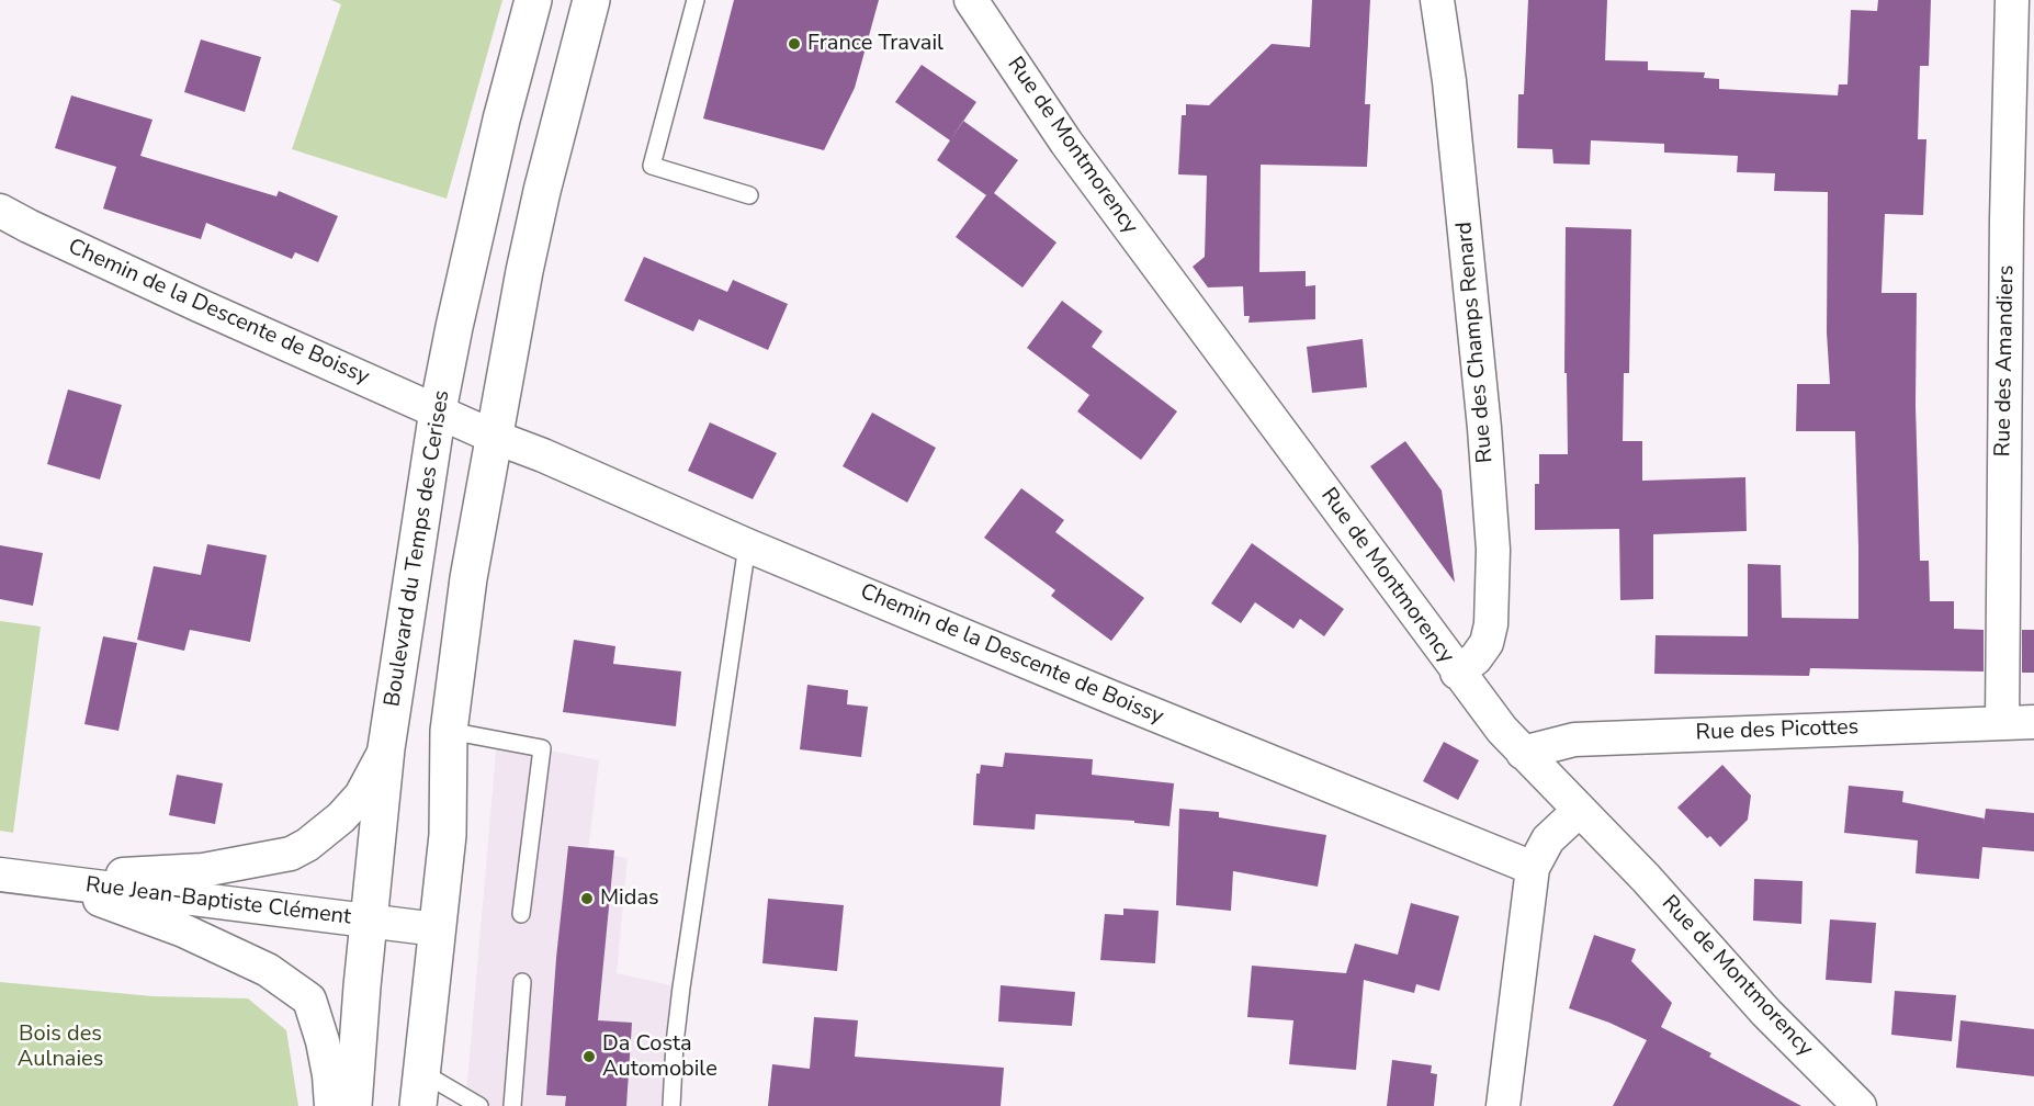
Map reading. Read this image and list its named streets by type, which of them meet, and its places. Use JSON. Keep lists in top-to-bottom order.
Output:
{
  "streets": {
    "main road": ["Boulevard du Temps des Cerises"],
    "street": [
      "Rue de Montmorency",
      "Chemin de la Descente de Boissy",
      "Rue des Champs Renard",
      "Rue des Amandiers",
      "Rue des Picottes",
      "Rue Jean-Baptiste Clément"
    ]
  },
  "crossings": [
    ["Rue de Montmorency", "Rue des Champs Renard"],
    ["Rue de Montmorency", "Rue des Picottes"],
    ["Chemin de la Descente de Boissy", "Boulevard du Temps des Cerises"],
    ["Rue des Amandiers", "Rue des Picottes"],
    ["Boulevard du Temps des Cerises", "Rue Jean-Baptiste Clément"]
  ],
  "parks": ["Bois des Aulnaies"],
  "places": ["France Travail", "Midas", "Da Costa Automobile"]
}
